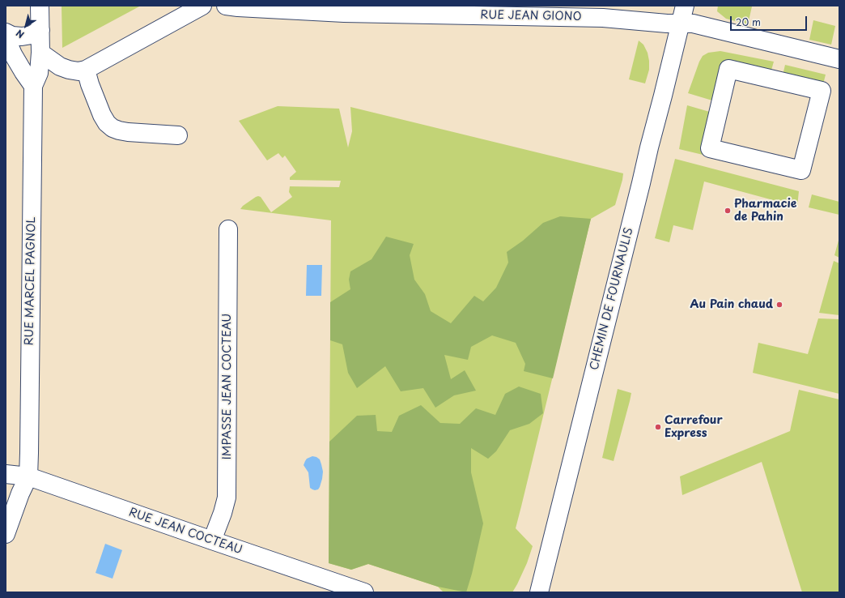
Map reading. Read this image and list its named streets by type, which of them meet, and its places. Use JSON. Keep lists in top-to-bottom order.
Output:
{
  "streets": {
    "street": [
      "RUE JEAN GIONO",
      "RUE MARCEL PAGNOL",
      "CHEMIN DE FOURNAULIS",
      "IMPASSE JEAN COCTEAU",
      "RUE JEAN COCTEAU"
    ]
  },
  "crossings": [
    ["RUE JEAN GIONO", "CHEMIN DE FOURNAULIS"],
    ["RUE MARCEL PAGNOL", "RUE JEAN COCTEAU"],
    ["IMPASSE JEAN COCTEAU", "RUE JEAN COCTEAU"]
  ],
  "places": ["Pharmacie de Pahin", "Au Pain chaud", "Carrefour Express"],
  "scale_bar": "20 m",
  "north": "bottom left"
}
